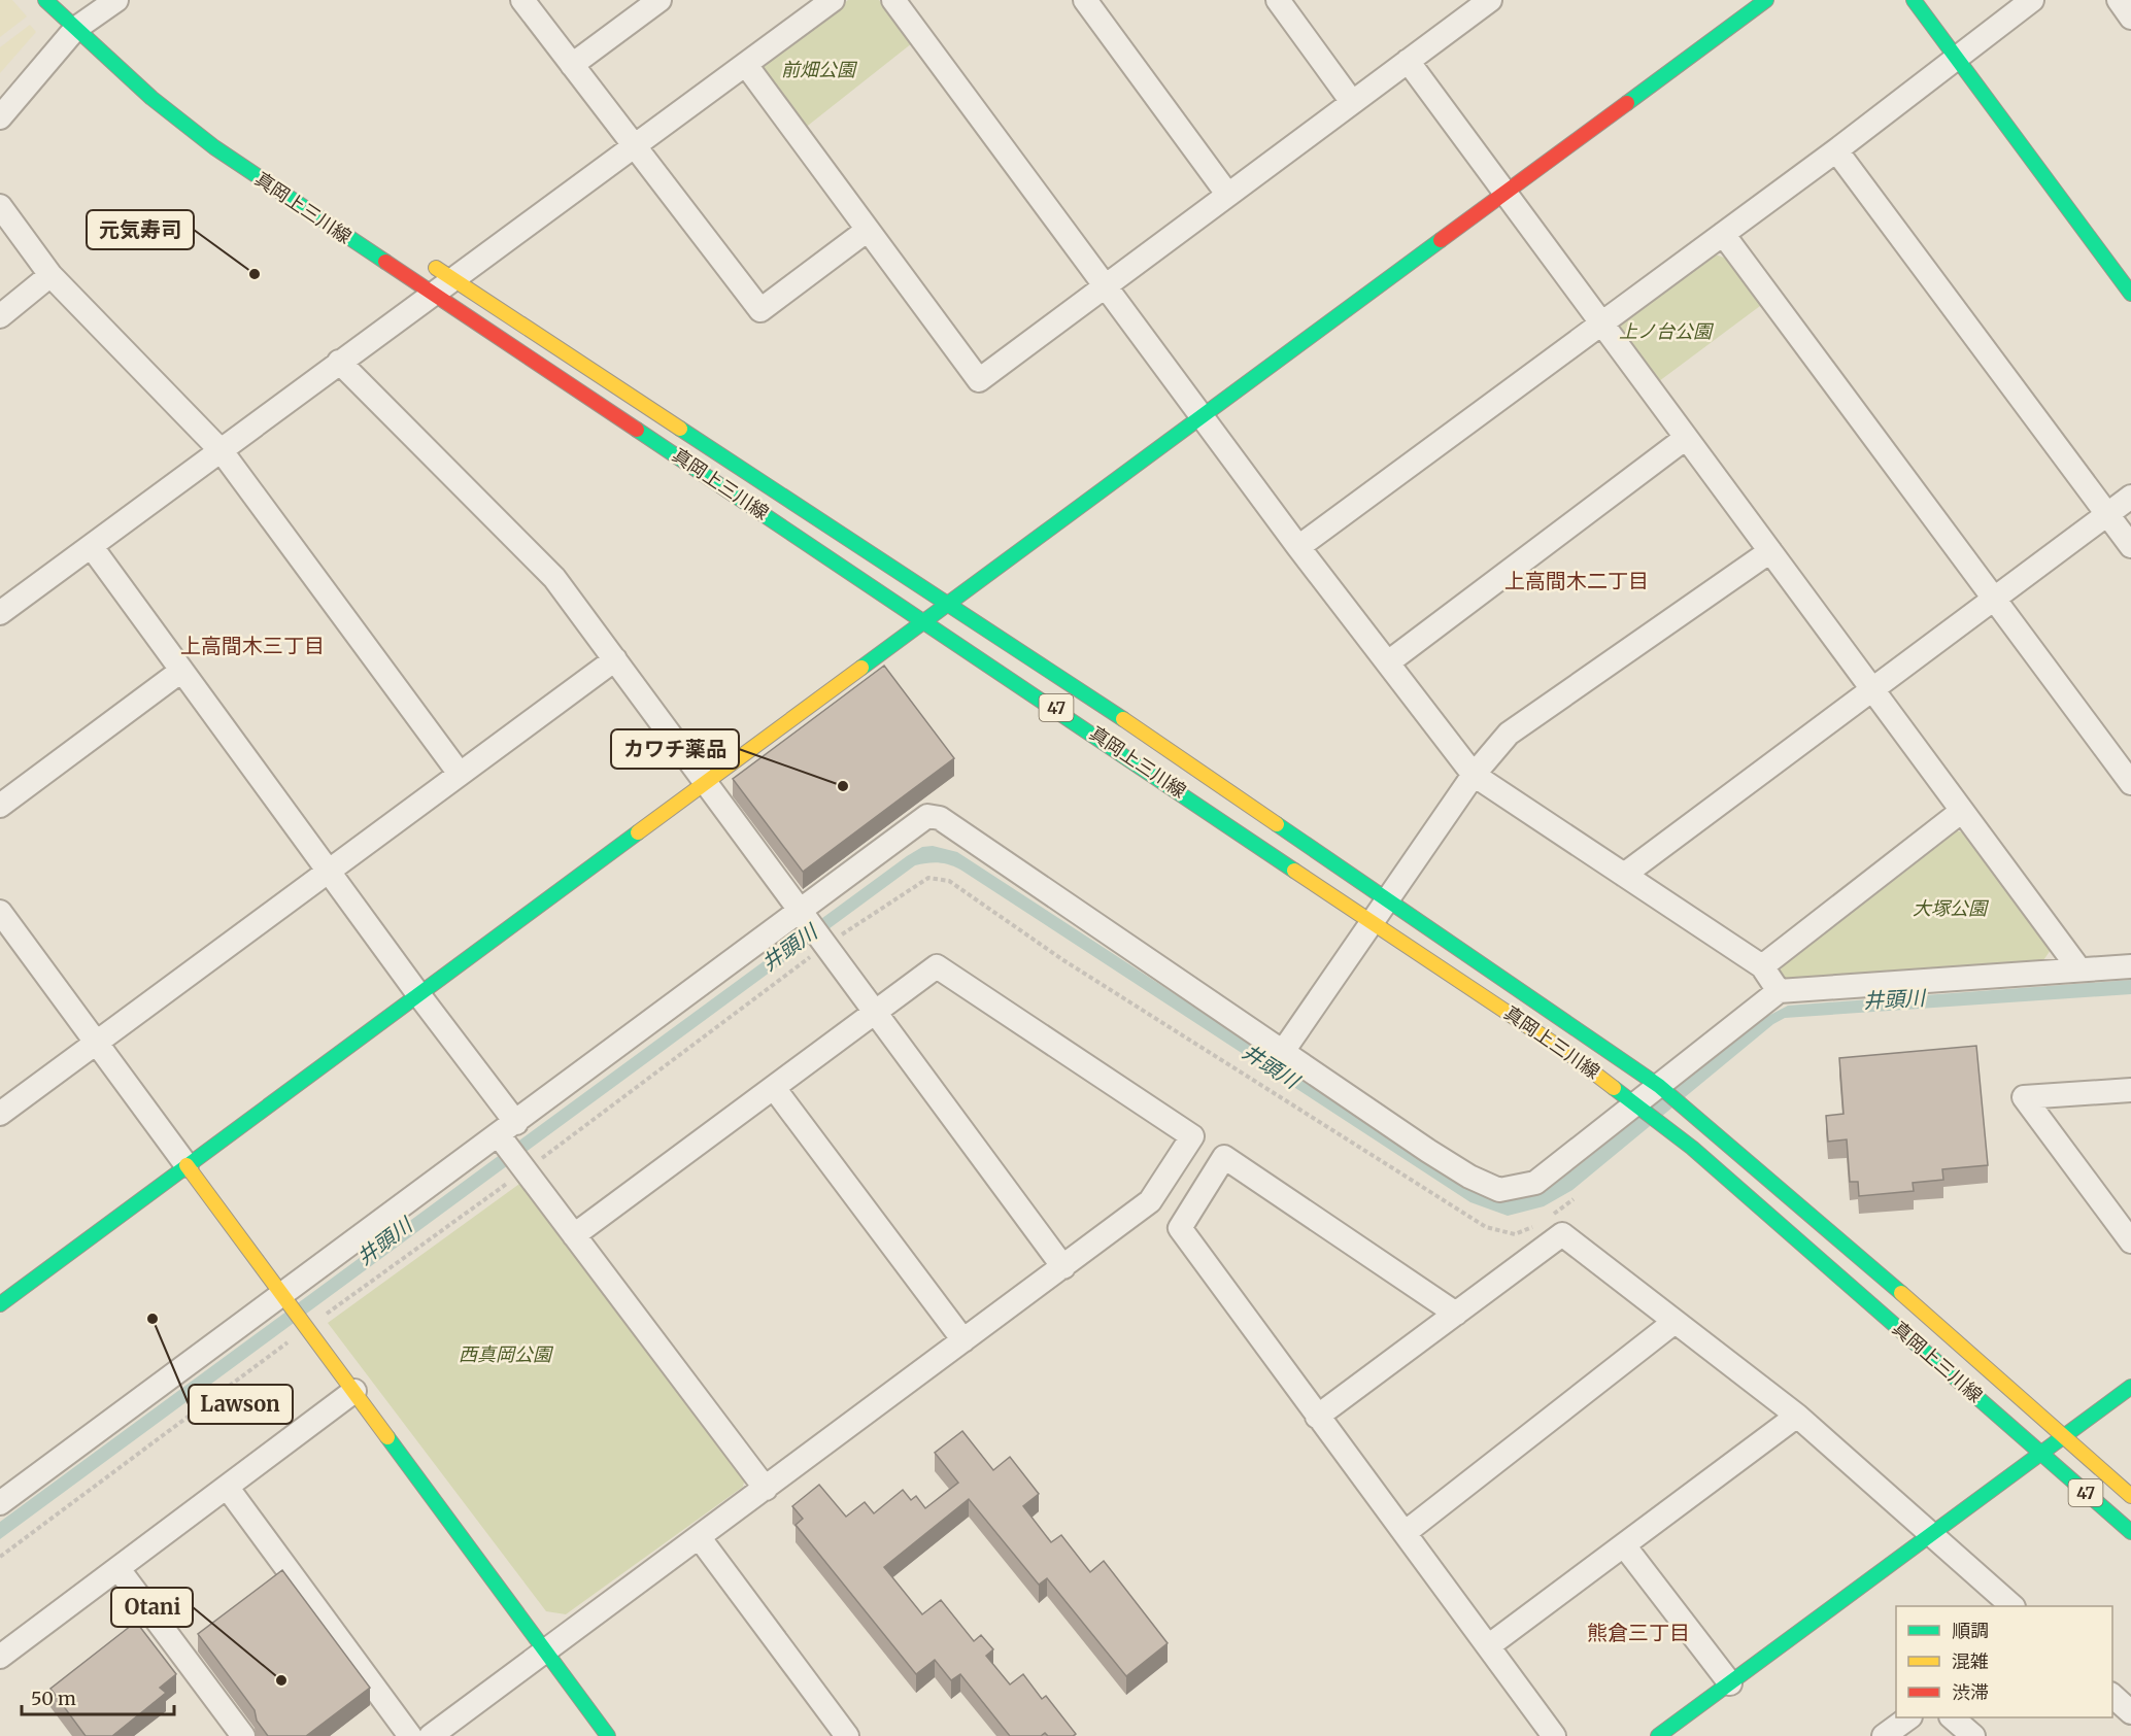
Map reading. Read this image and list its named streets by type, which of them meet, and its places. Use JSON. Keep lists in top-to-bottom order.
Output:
{
  "streets": {
    "main road": ["真岡上三川線", "47"]
  },
  "districts": ["上高間木二丁目", "上高間木三丁目", "熊倉三丁目"],
  "water": ["井頭川"],
  "parks": [
    "前畑公園",
    "上ノ台公園",
    "大塚公園",
    "西真岡公園"
  ],
  "places": [
    "元気寿司",
    "カワチ薬品",
    "Lawson",
    "Otani"
  ],
  "legend": ["順調", "混雑", "渋滞"],
  "scale_bar": "50 m"
}
